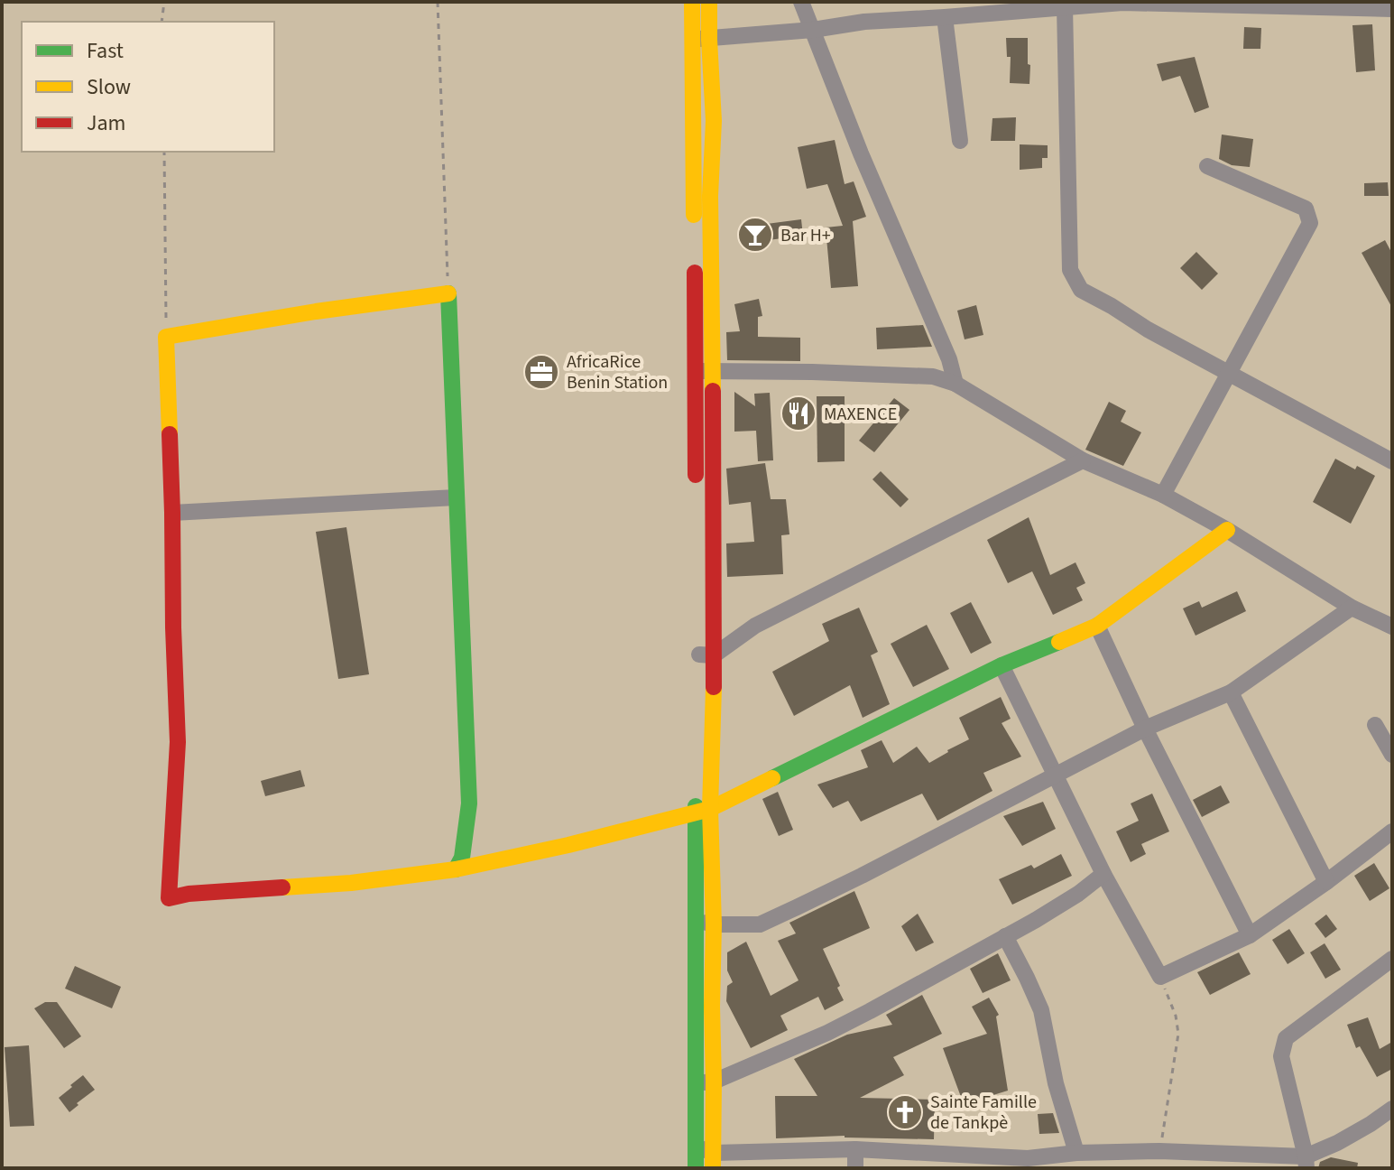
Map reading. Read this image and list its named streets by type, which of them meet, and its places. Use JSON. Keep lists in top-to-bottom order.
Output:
{
  "places": {
    "bar": ["Bar H+"],
    "office": ["AfricaRice Benin Station"],
    "restaurant": ["MAXENCE"],
    "church": ["Sainte Famille de Tankpè"]
  },
  "legend": ["Fast", "Slow", "Jam"]
}
